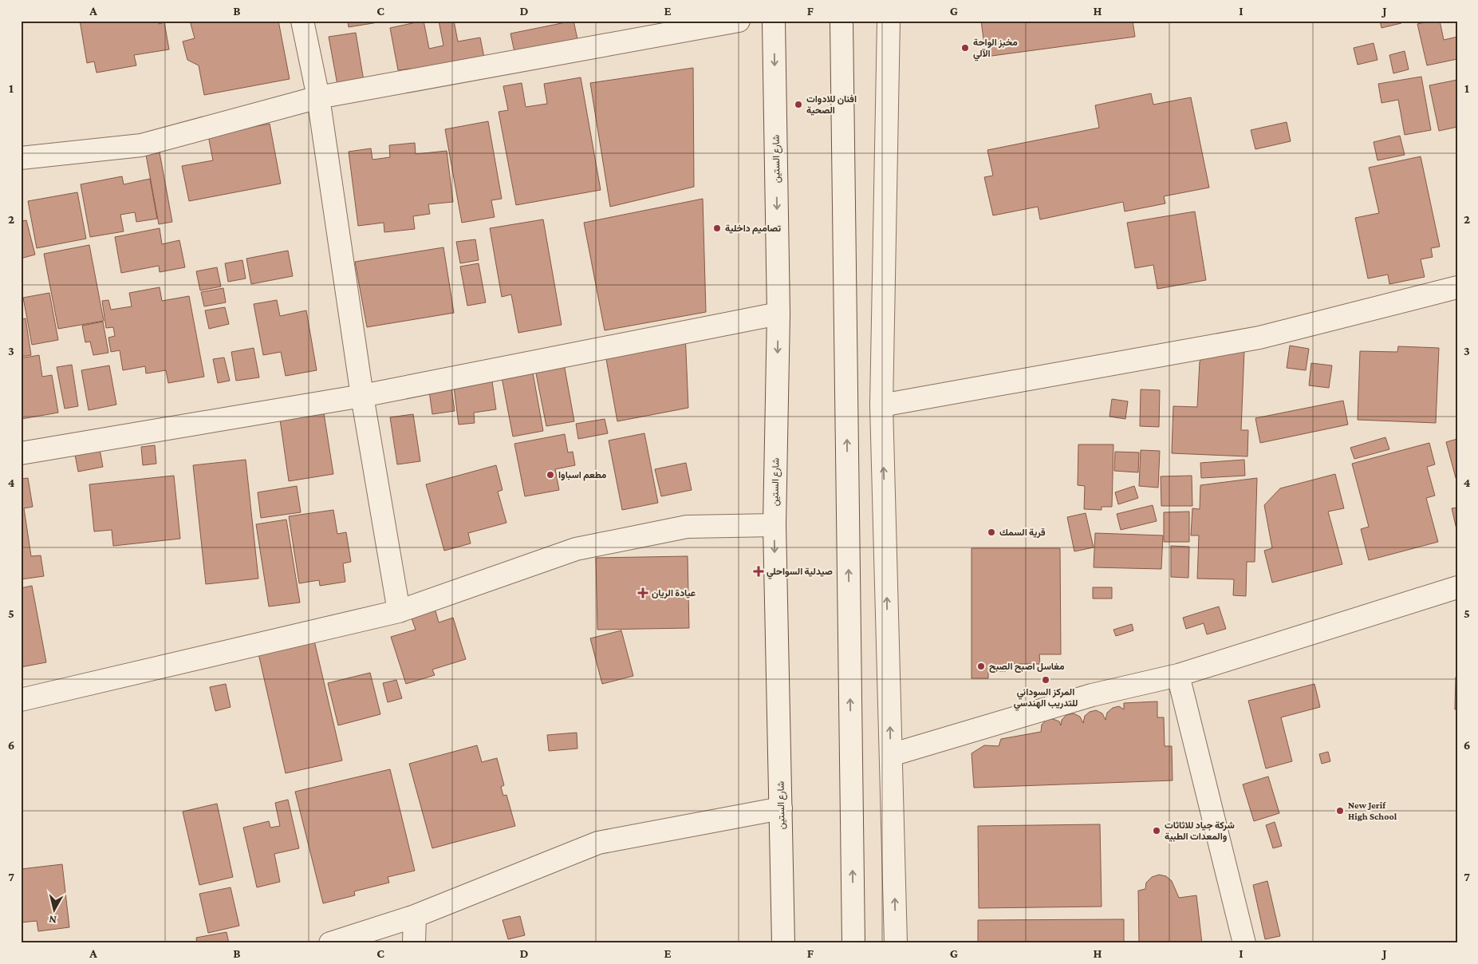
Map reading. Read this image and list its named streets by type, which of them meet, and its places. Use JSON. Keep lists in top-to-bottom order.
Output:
{
  "streets": {
    "street": ["شارع الستين"]
  },
  "places": {
    "other": [
      "مخبز الواحة الآلي",
      "افنان للادوات الصحية",
      "تصاميم داخلية",
      "مطعم اسباوا",
      "قرية السمك",
      "مغاسل اصبح الصبح",
      "المركز السوداني للتدريب الهندسي",
      "New Jerif High School",
      "شركة جياد للاثاثات والمعدات الطبية"
    ],
    "health": ["صيدلية السواحلي", "عيادة الريان"]
  },
  "north": "bottom",
  "grid": {
    "columns": [
      "A",
      "B",
      "C",
      "D",
      "E",
      "F",
      "G",
      "H",
      "I",
      "J"
    ],
    "rows": [
      "1",
      "2",
      "3",
      "4",
      "5",
      "6",
      "7"
    ]
  }
}
